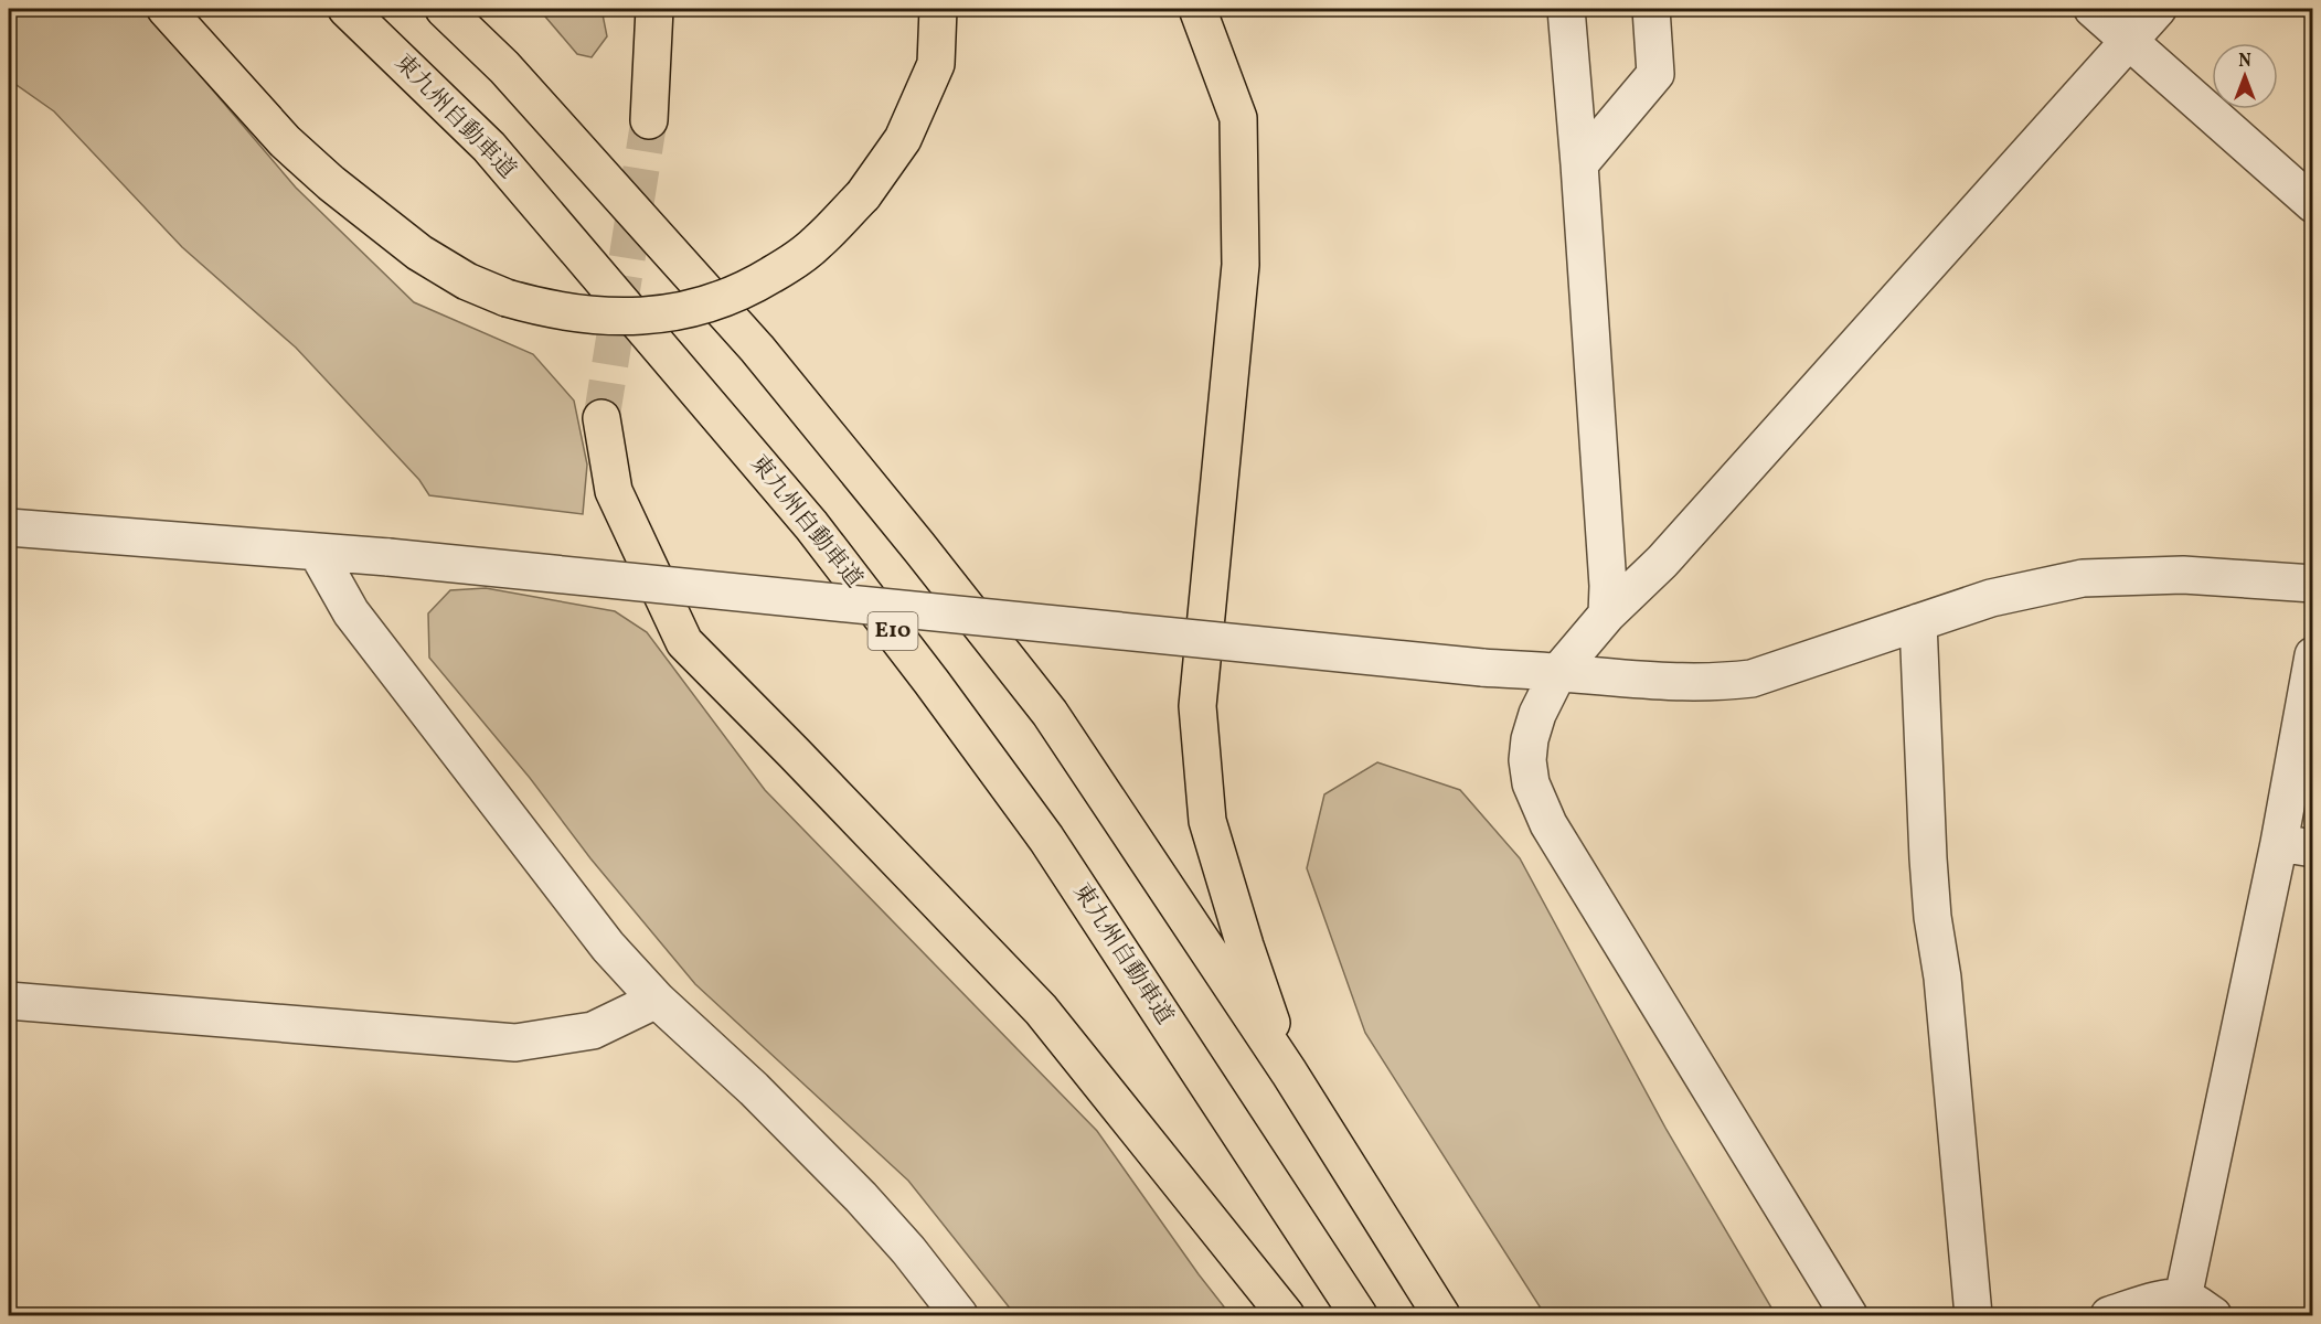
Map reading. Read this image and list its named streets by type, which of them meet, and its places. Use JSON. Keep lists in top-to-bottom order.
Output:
{
  "streets": {
    "highway": ["東九州自動車道", "E10"]
  },
  "north": "top"
}
